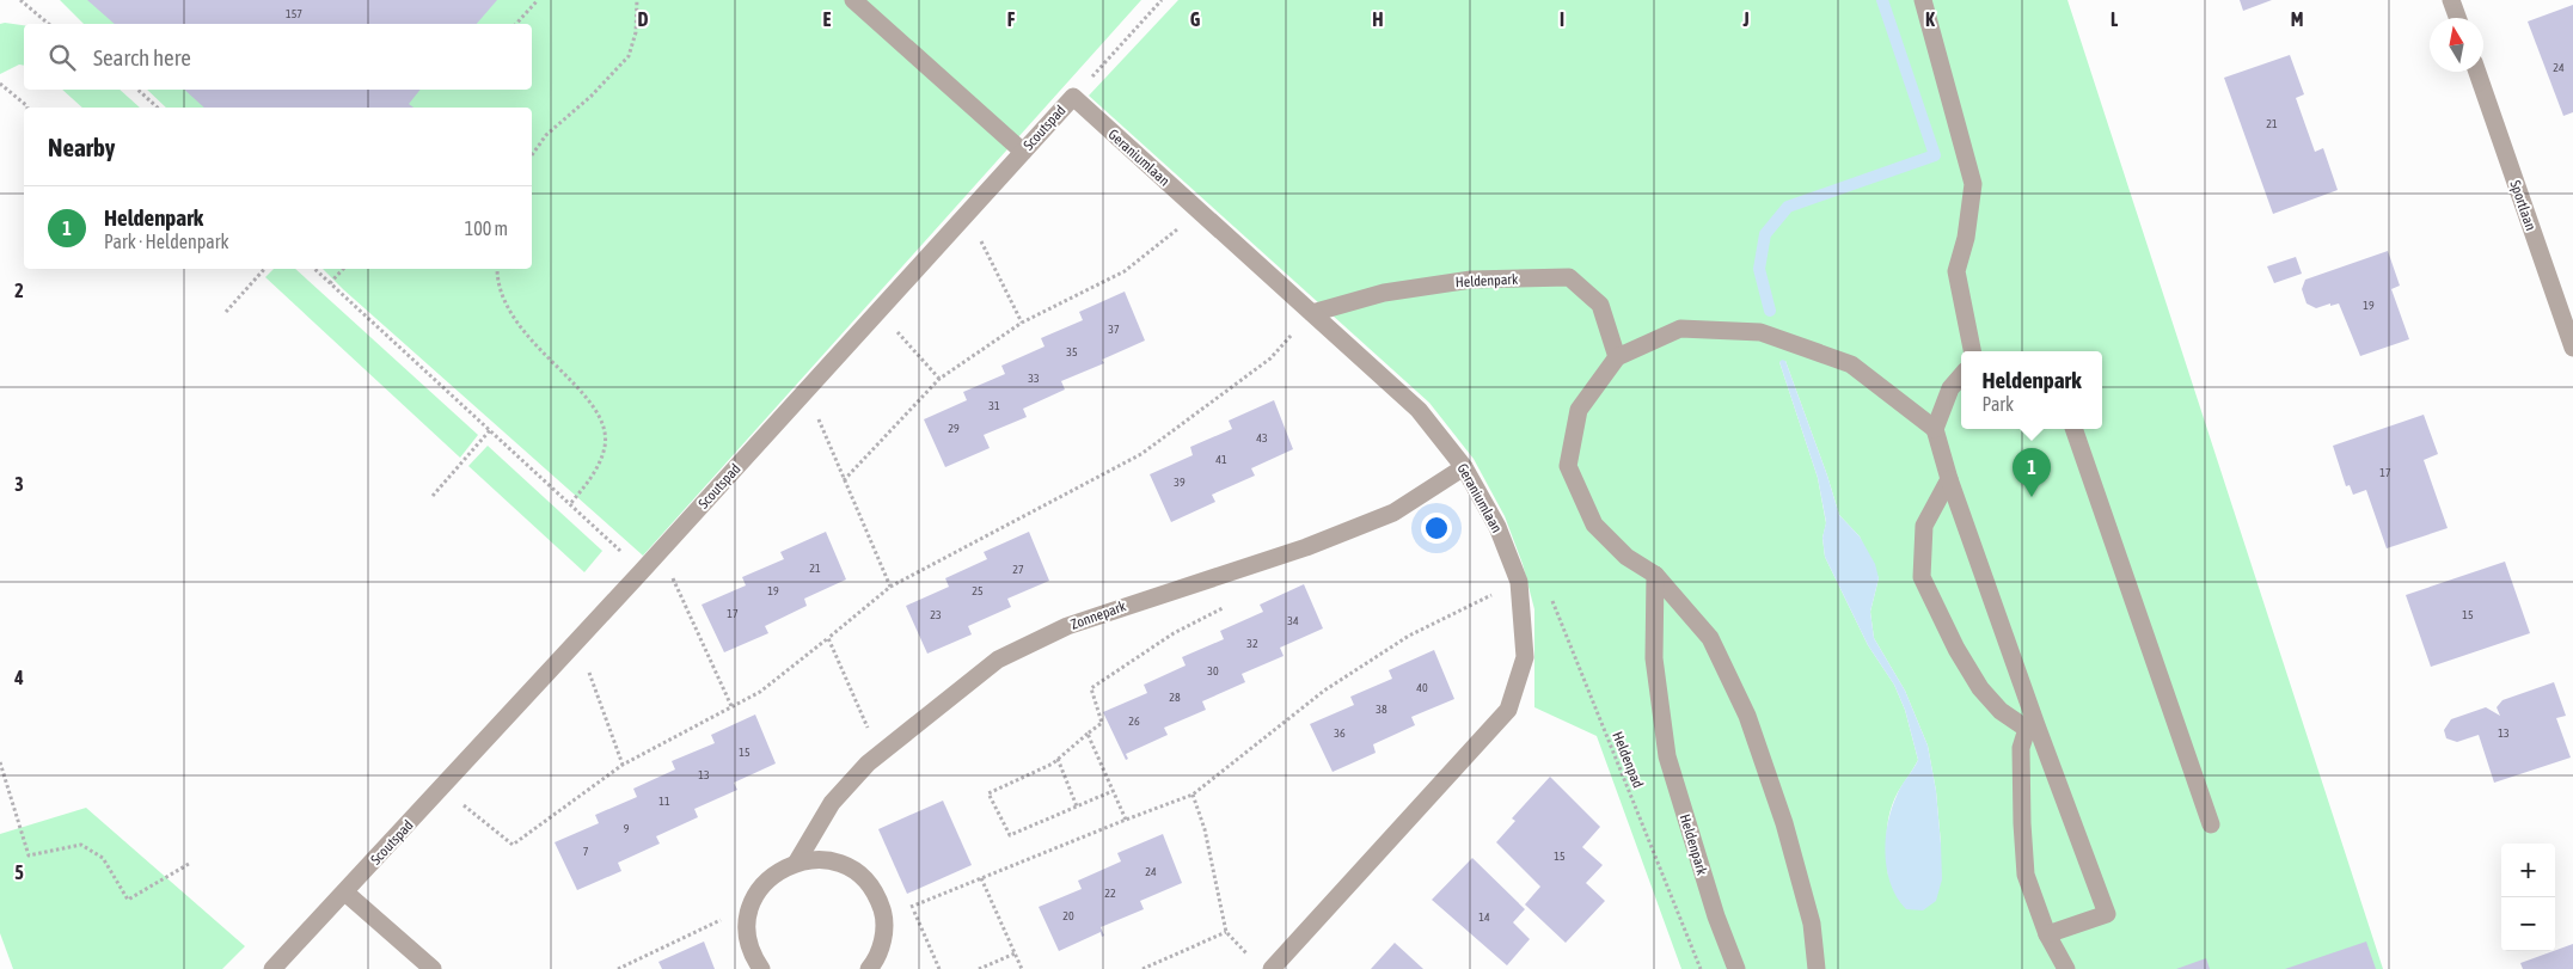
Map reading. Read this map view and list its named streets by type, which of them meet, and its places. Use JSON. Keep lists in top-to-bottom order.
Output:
{
  "streets": {
    "street": [
      "Scoutspad",
      "Geraniumlaan",
      "Sportlaan",
      "Heldenpark",
      "Zonnepark"
    ],
    "path": ["Heldenpad"]
  },
  "crossings": [
    ["Scoutspad", "Geraniumlaan"],
    ["Geraniumlaan", "Heldenpark"],
    ["Geraniumlaan", "Zonnepark"],
    ["Geraniumlaan", "Heldenpad"]
  ],
  "house_numbers": [
    "157",
    "24",
    "21",
    "19",
    "37",
    "35",
    "33",
    "31",
    "29",
    "43",
    "41",
    "17",
    "39",
    "21",
    "27",
    "19",
    "25",
    "17",
    "23",
    "15",
    "34",
    "32",
    "30",
    "40",
    "28",
    "38",
    "26",
    "36",
    "13",
    "15",
    "13",
    "11",
    "9",
    "7",
    "15",
    "24",
    "22",
    "20",
    "14"
  ],
  "north": "top",
  "page": {
    "search": "Search here",
    "heading": "Nearby",
    "list": [
      {
        "mark": "1",
        "name": "Heldenpark",
        "note": "Park · Heldenpark",
        "value": "100 m"
      }
    ],
    "popup": ["Heldenpark", "Park"],
    "pins": "1",
    "map_buttons": ["+", "−"]
  },
  "grid": {
    "columns": [
      "D",
      "E",
      "F",
      "G",
      "H",
      "I",
      "J",
      "K",
      "L",
      "M"
    ],
    "rows": [
      "2",
      "3",
      "4",
      "5"
    ]
  }
}
